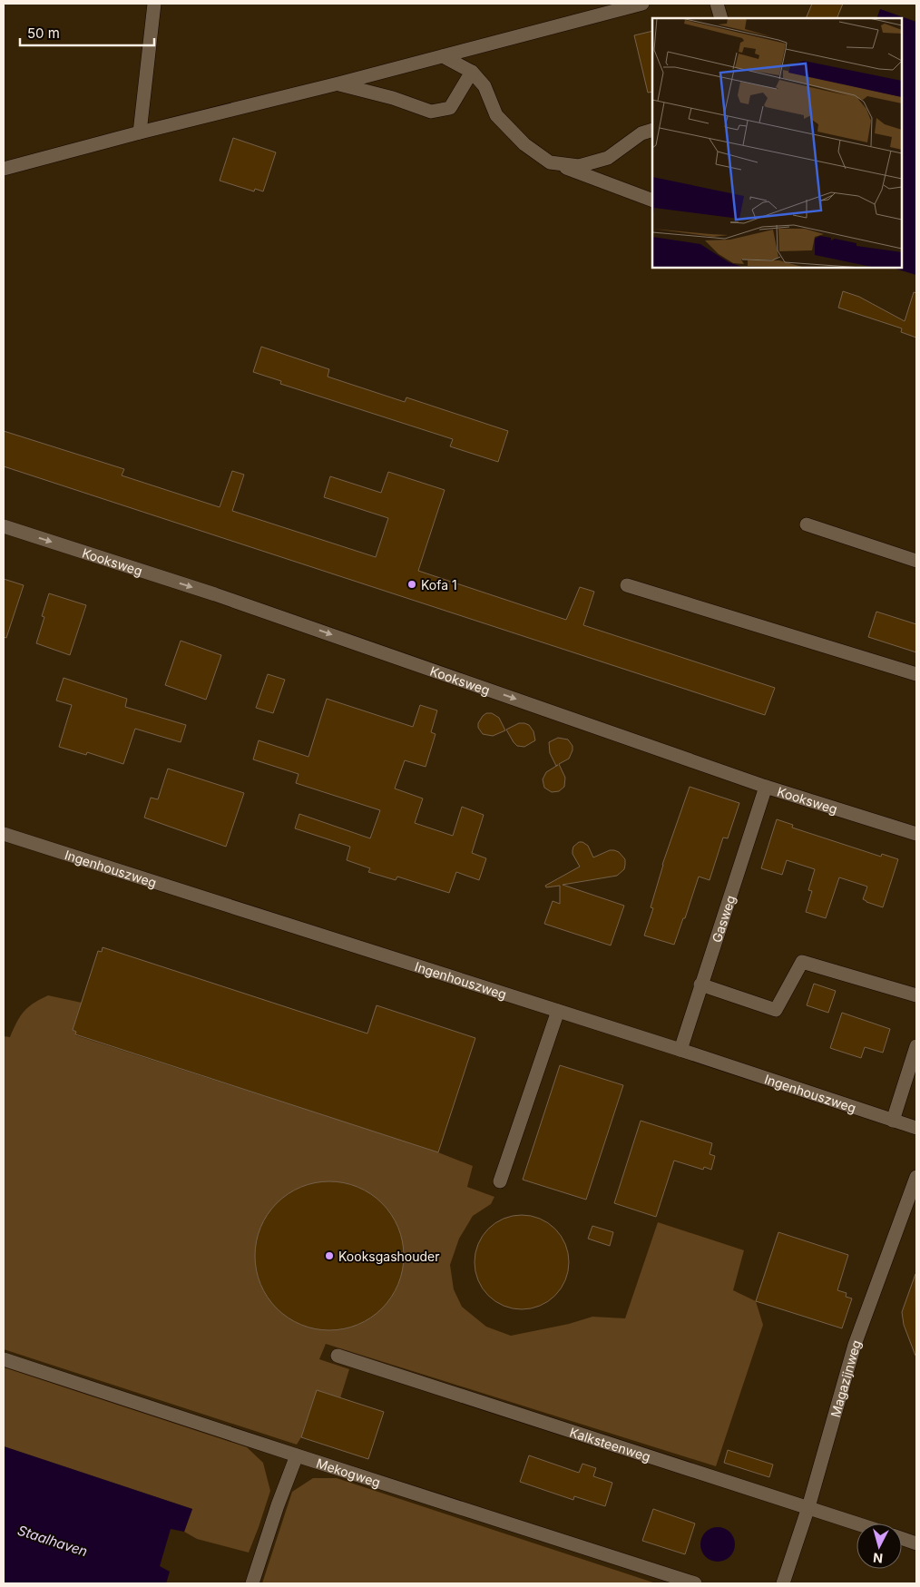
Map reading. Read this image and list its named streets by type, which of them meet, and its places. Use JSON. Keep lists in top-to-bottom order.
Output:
{
  "streets": {
    "street": [
      "Kooksweg",
      "Ingenhouszweg",
      "Gasweg",
      "Magazijnweg",
      "Kalksteenweg",
      "Mekogweg"
    ]
  },
  "crossings": [
    ["Kooksweg", "Gasweg"],
    ["Ingenhouszweg", "Gasweg"],
    ["Magazijnweg", "Kalksteenweg"]
  ],
  "one_way": ["Kooksweg"],
  "water": ["Staalhaven"],
  "places": ["Kofa 1", "Kooksgashouder"],
  "scale_bar": "50 m",
  "north": "bottom"
}
